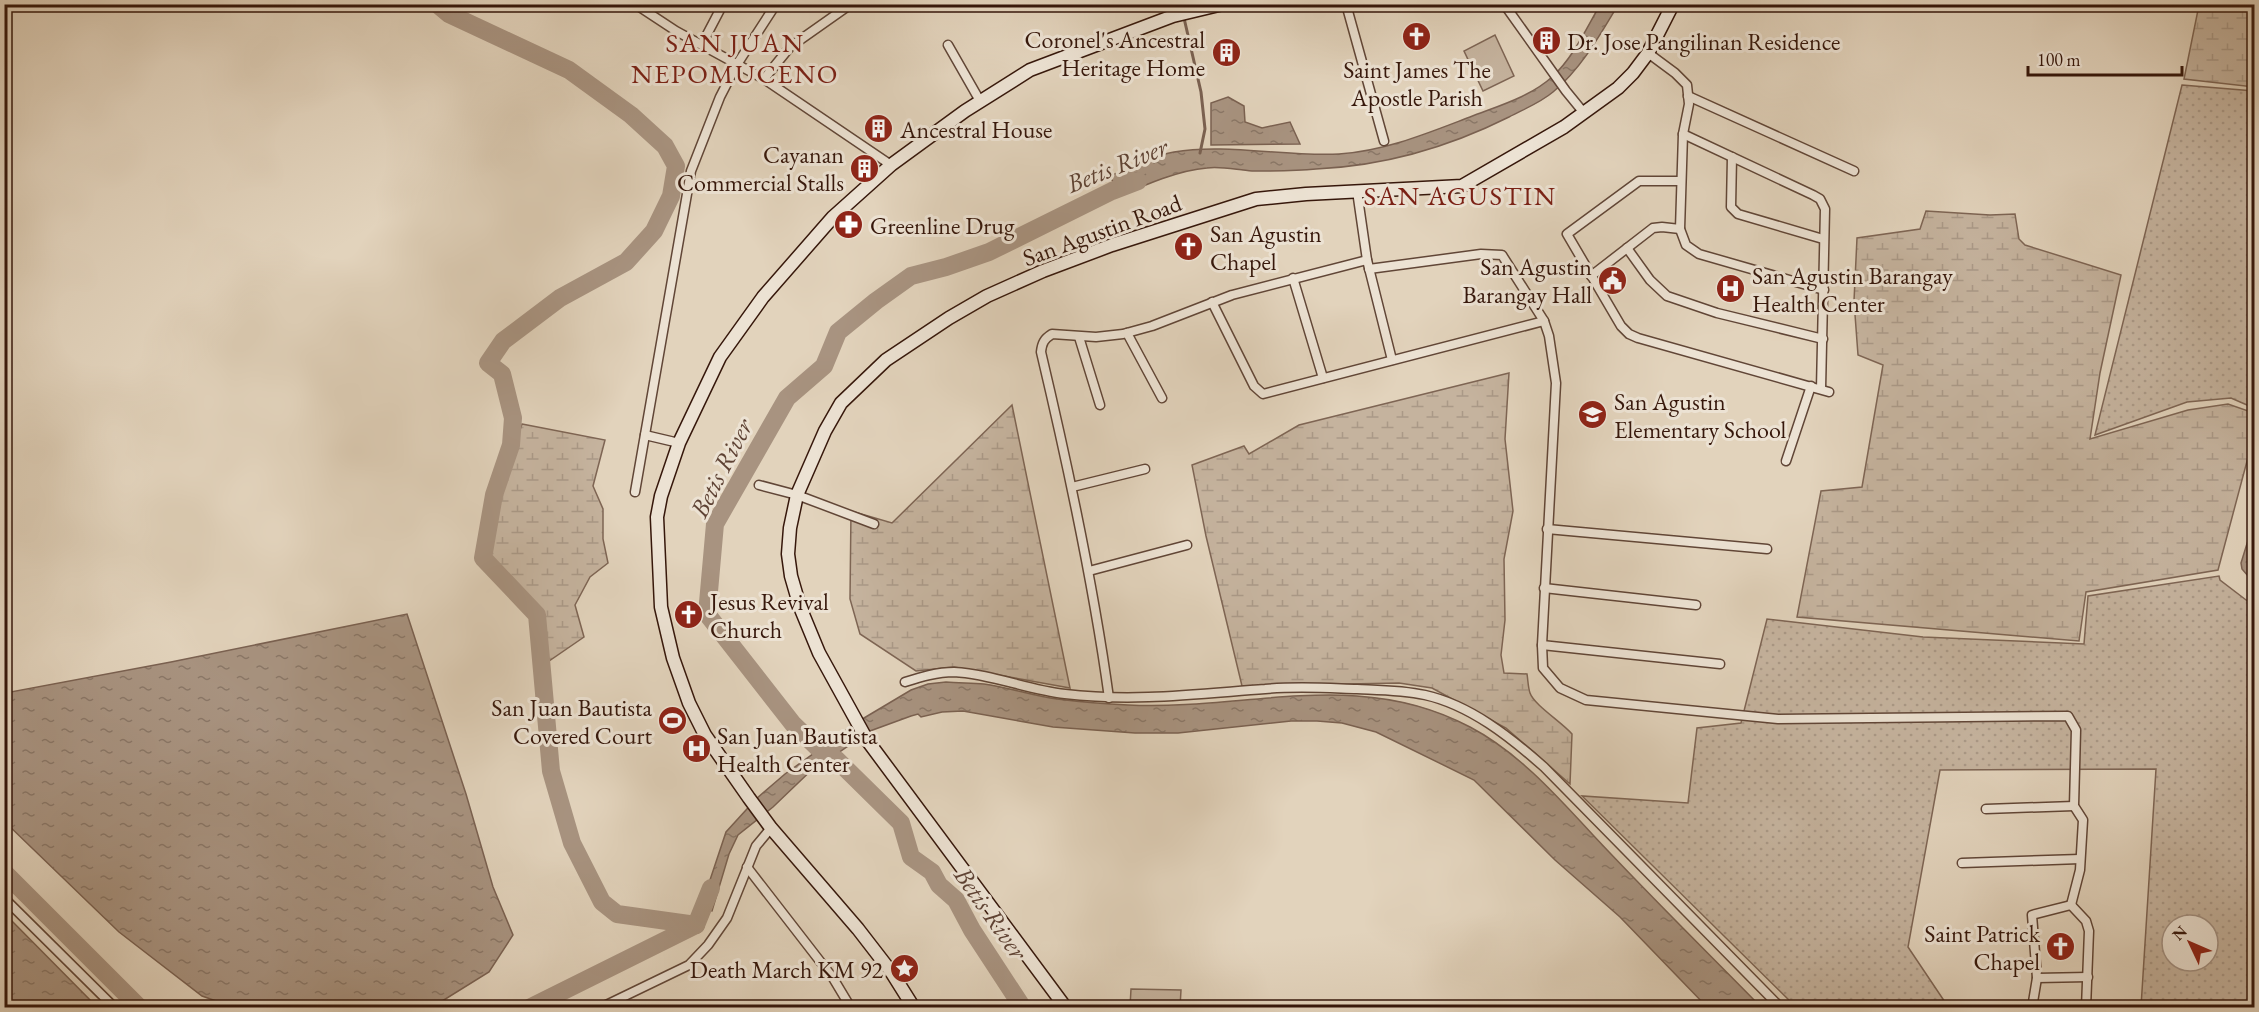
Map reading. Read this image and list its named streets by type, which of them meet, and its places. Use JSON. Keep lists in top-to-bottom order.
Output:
{
  "streets": {
    "street": ["San Agustin Road"]
  },
  "districts": ["SAN JUAN NEPOMUCENO", "SAN AGUSTIN"],
  "water": ["Betis River"],
  "places": {
    "church": [
      "Saint James The Apostle Parish",
      "San Agustin Chapel",
      "Jesus Revival Church",
      "Saint Patrick Chapel"
    ],
    "building": [
      "Dr. Jose Pangilinan Residence",
      "Coronel's Ancestral Heritage Home",
      "Ancestral House",
      "Cayanan Commercial Stalls"
    ],
    "pharmacy": ["Greenline Drug"],
    "public building": ["San Agustin Barangay Hall"],
    "hospital": ["San Agustin Barangay Health Center", "San Juan Bautista Health Center"],
    "school or university": ["San Agustin Elementary School"],
    "sports": ["San Juan Bautista Covered Court"],
    "place": ["Death March KM 92"]
  },
  "scale_bar": "100 m",
  "north": "top left"
}
